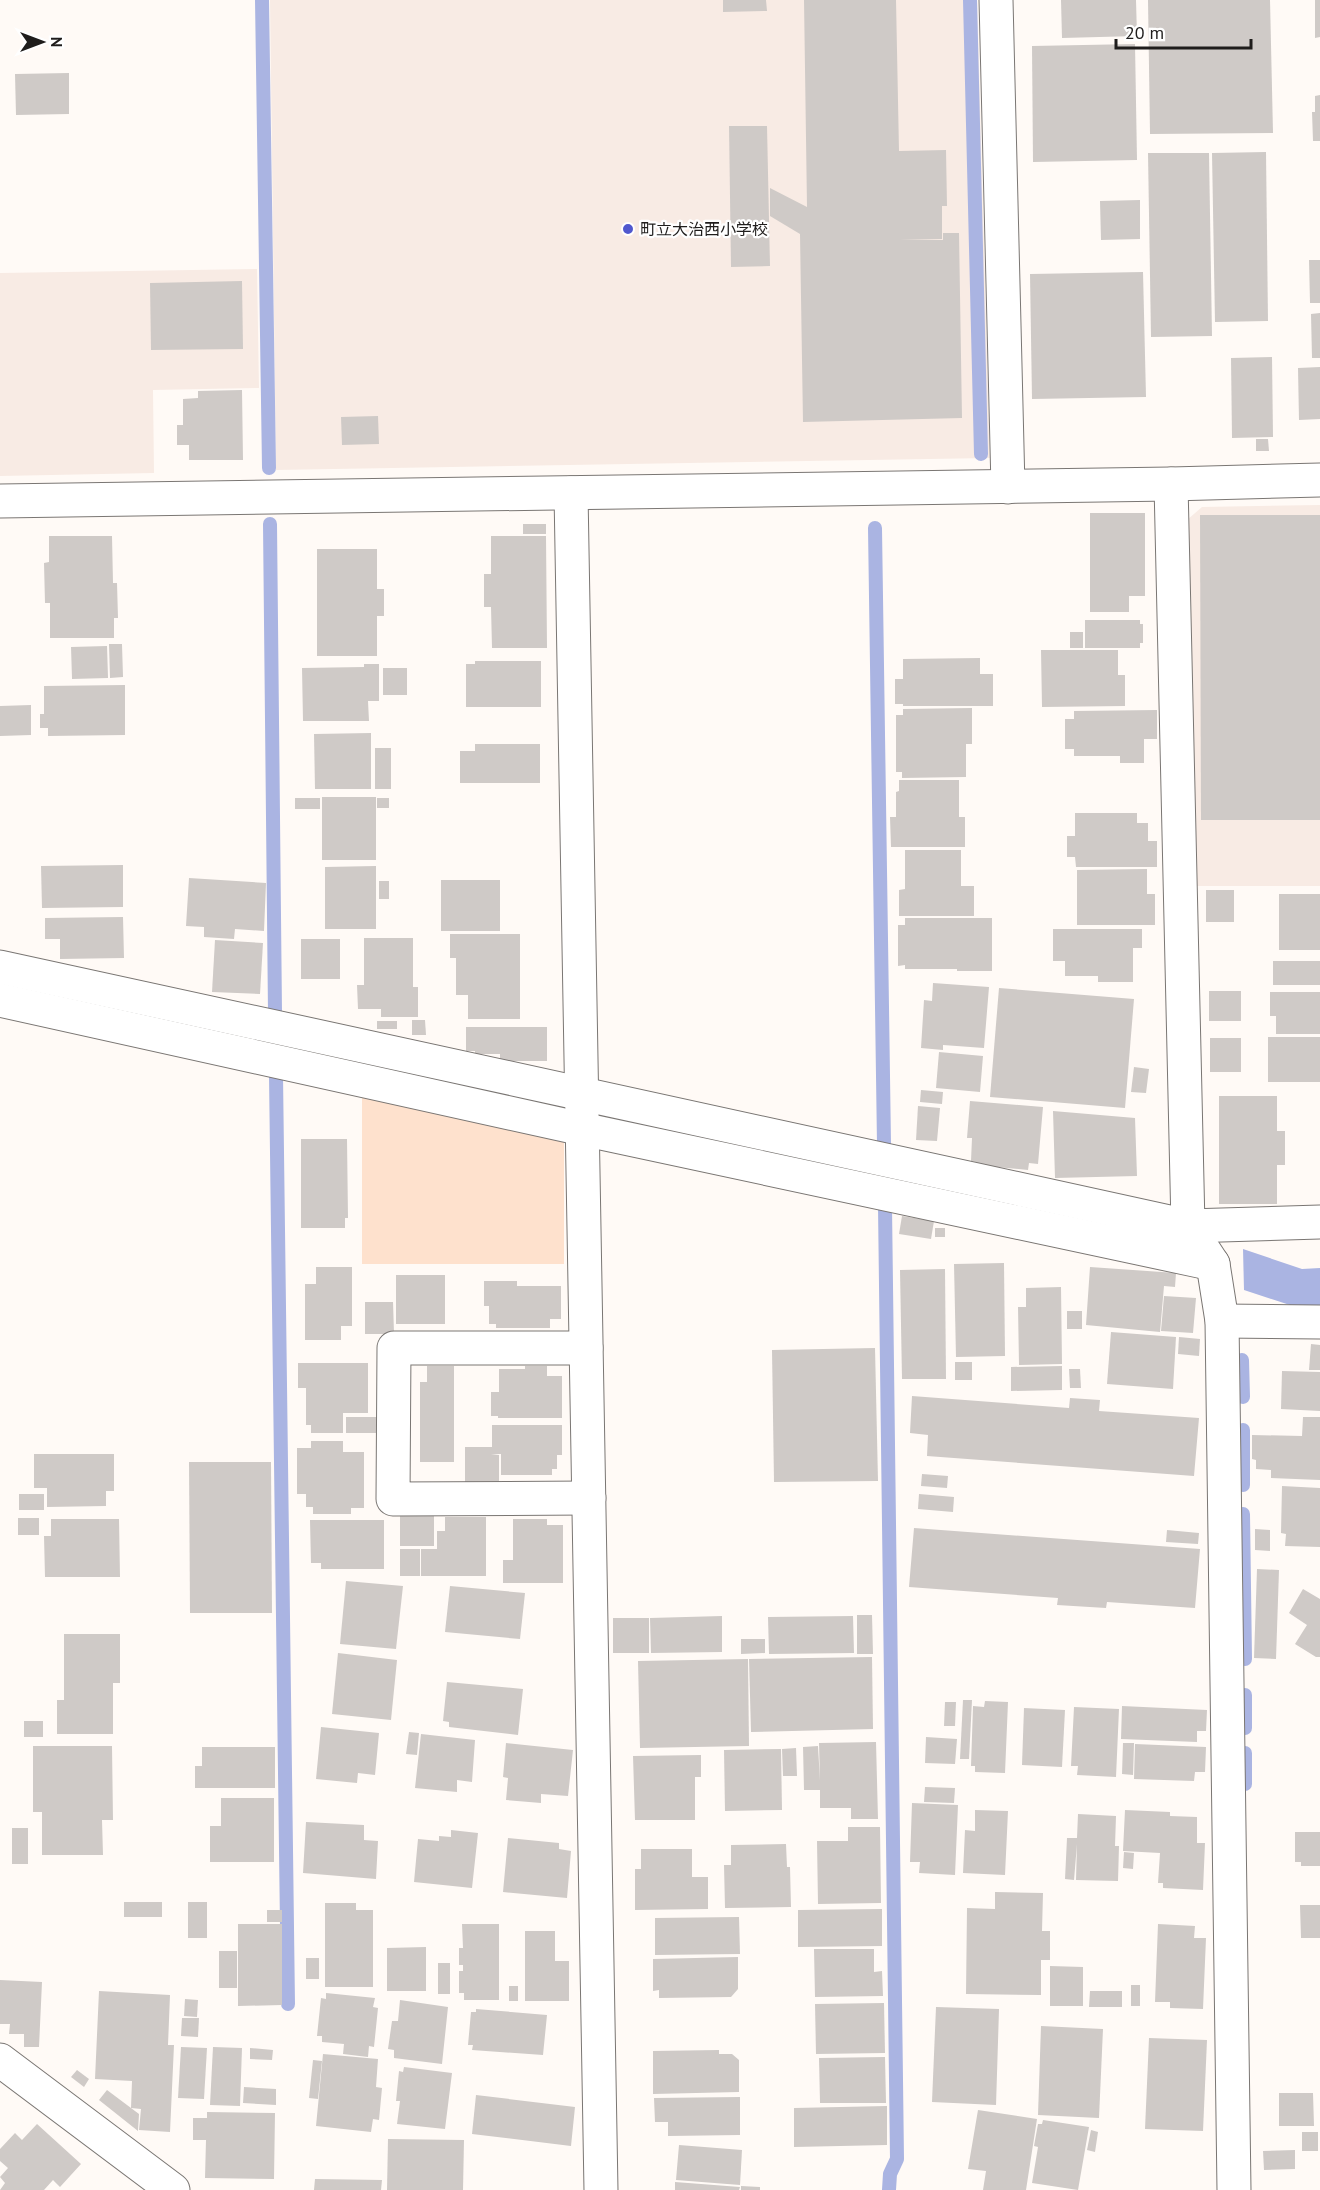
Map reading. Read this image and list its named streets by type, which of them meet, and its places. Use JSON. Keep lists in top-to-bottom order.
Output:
{
  "places": ["町立大治西小学校"],
  "scale_bar": "20 m",
  "north": "right"
}
